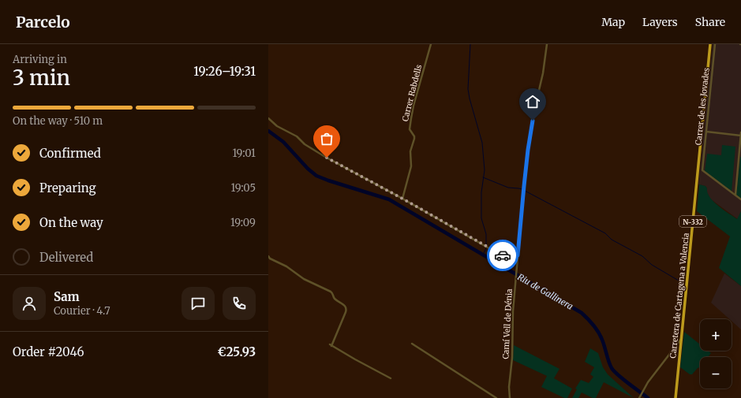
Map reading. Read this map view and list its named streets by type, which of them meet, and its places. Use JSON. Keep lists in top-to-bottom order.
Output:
{
  "streets": {
    "highway": ["N-332", "Carretera de Cartagena a Valencia"],
    "street": ["Carrer Rabdells", "Carrer de les Jovades", "Camí Vell de Dénia"]
  },
  "water": ["Riu de Gallinera"],
  "page": {
    "header": "Parcelo",
    "nav": ["Map", "Layers", "Share"],
    "heading": ["3 min", "Arriving in", "19:26–19:31"],
    "panel": [
      "Sam",
      "Courier · 4.7",
      "Order #2046",
      "€25.93"
    ],
    "bar": "On the way · 510 m",
    "list": [
      ["Confirmed", "19:01"],
      ["Preparing", "19:05"],
      ["On the way", "19:09"],
      "Delivered"
    ],
    "map_buttons": ["+", "−"]
  }
}
